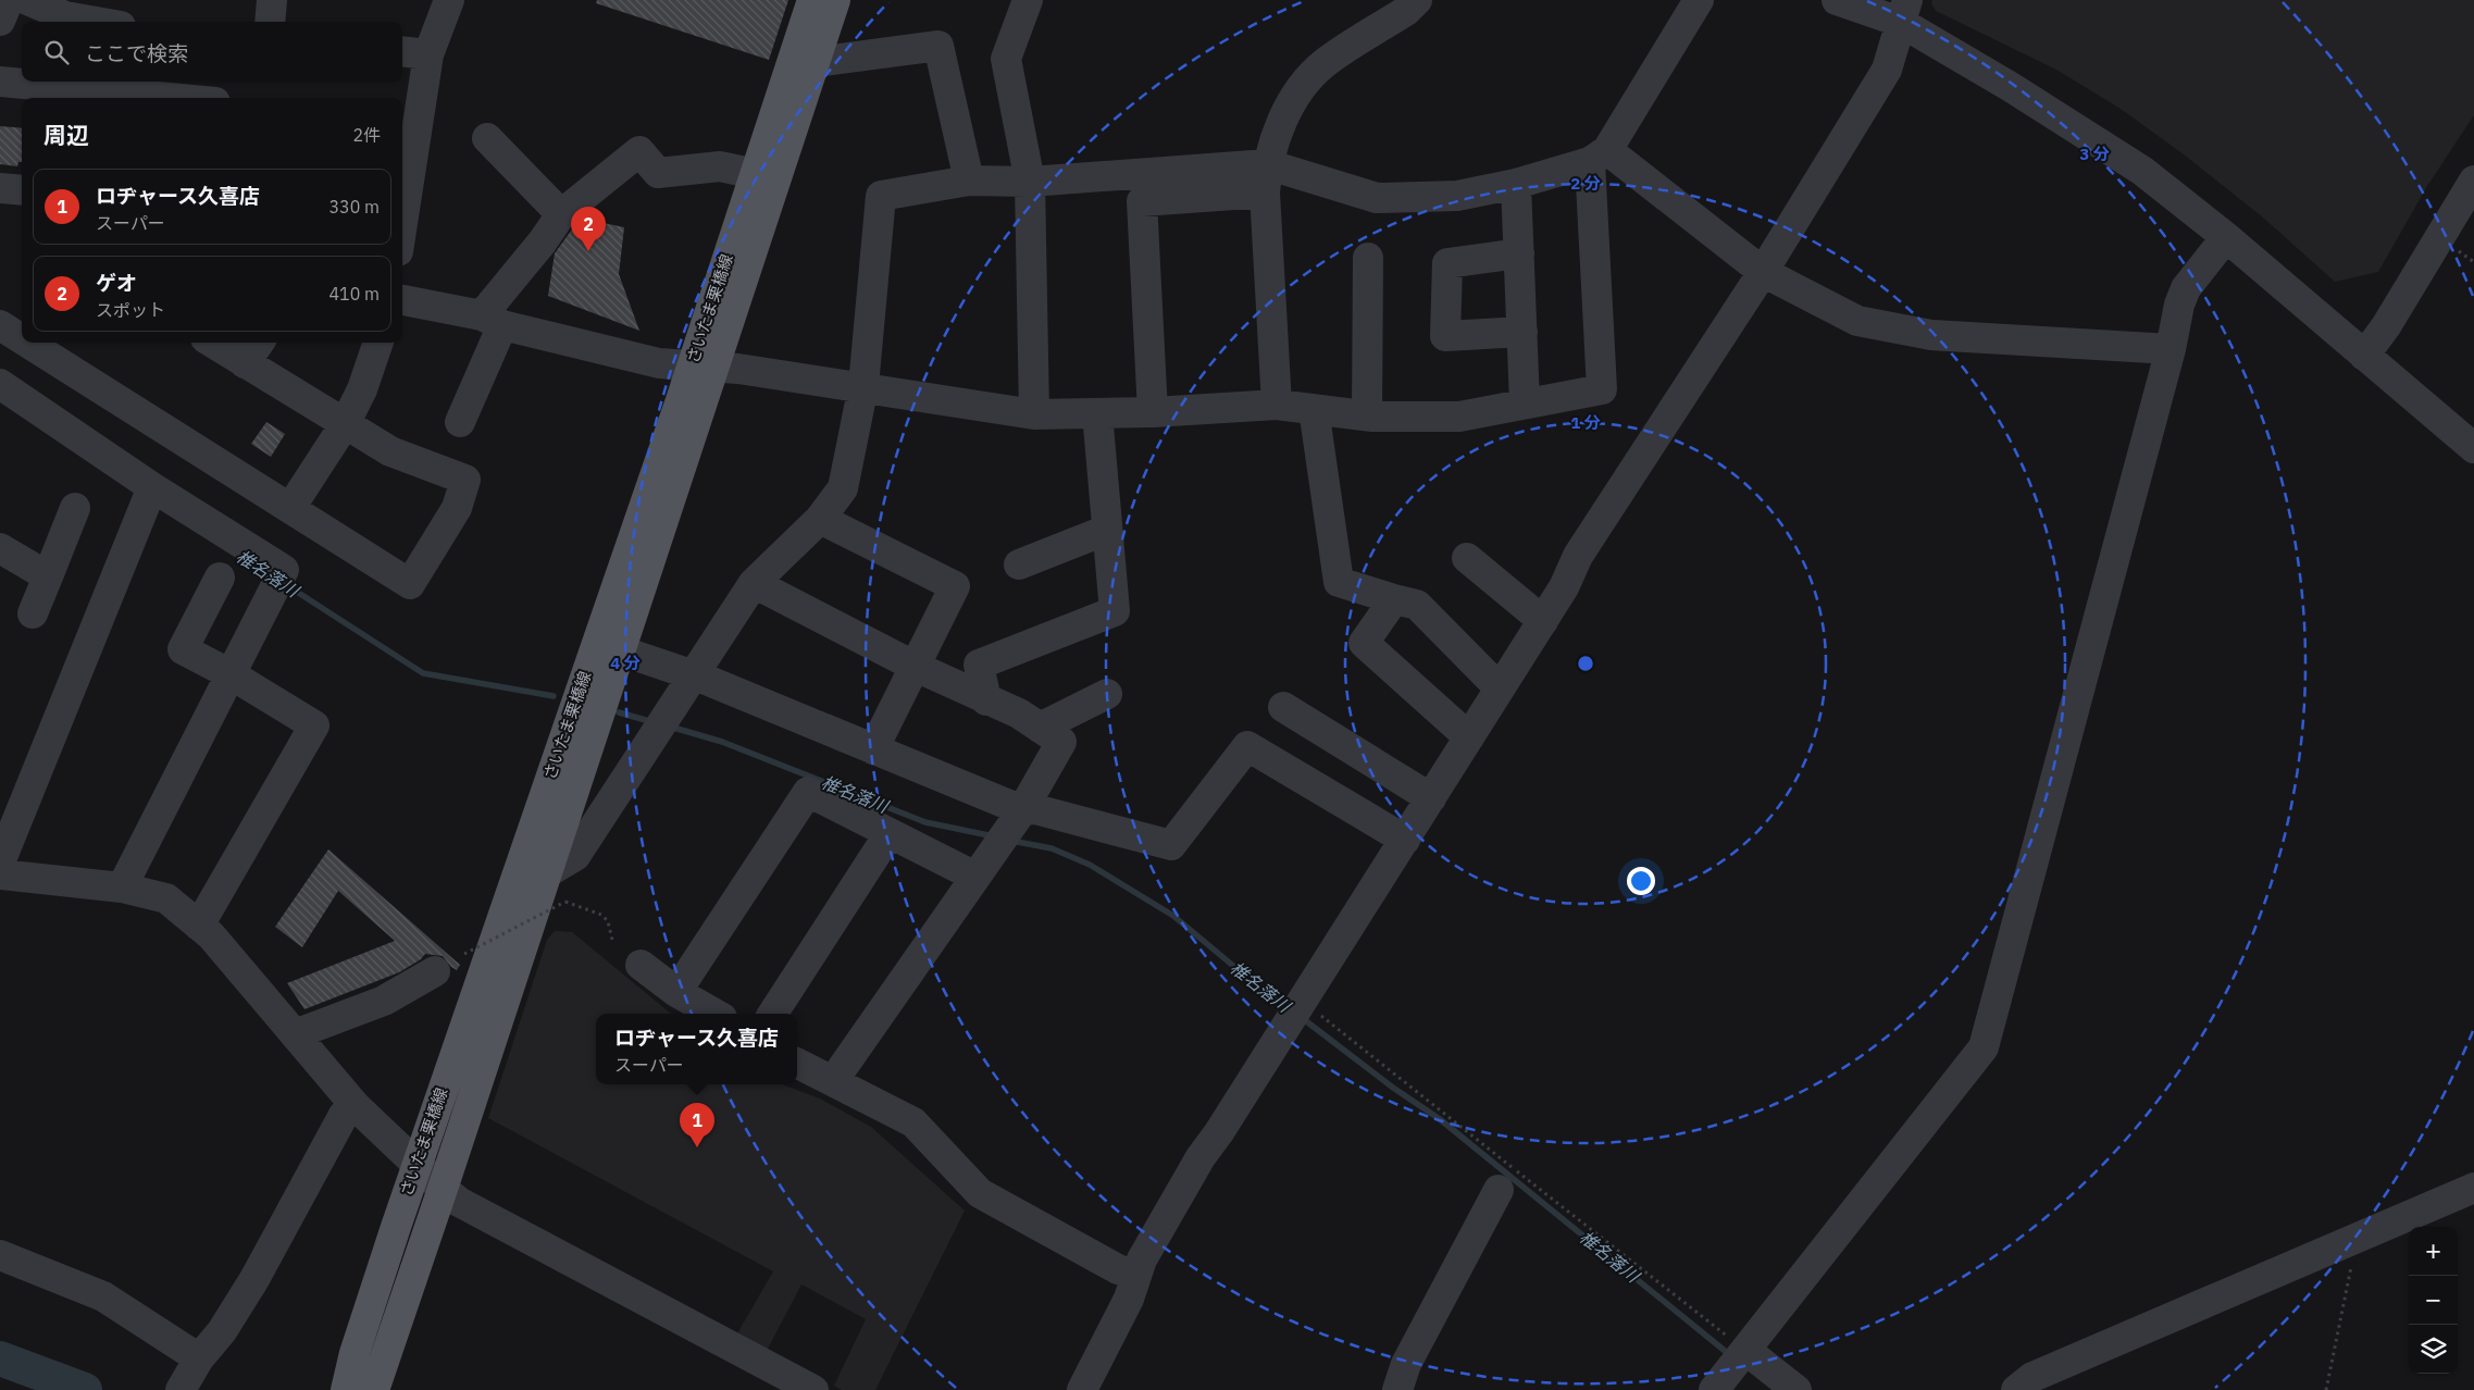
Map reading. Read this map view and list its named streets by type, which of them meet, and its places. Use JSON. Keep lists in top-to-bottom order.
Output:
{
  "streets": {
    "main road": ["さいたま栗橋線"]
  },
  "water": ["椎名落川"],
  "page": {
    "search": "ここで検索",
    "heading": ["周辺", "2件"],
    "list": [
      {
        "mark": "1",
        "name": "ロヂャース久喜店",
        "note": "スーパー",
        "value": "330 m"
      },
      {
        "mark": "2",
        "name": "ゲオ",
        "note": "スポット",
        "value": "410 m"
      }
    ],
    "pins": ["2", "1"],
    "popup": ["ロヂャース久喜店", "スーパー"],
    "map_buttons": ["+", "−"]
  },
  "rings": [
    "3 分",
    "2 分",
    "1 分",
    "4 分"
  ]
}
